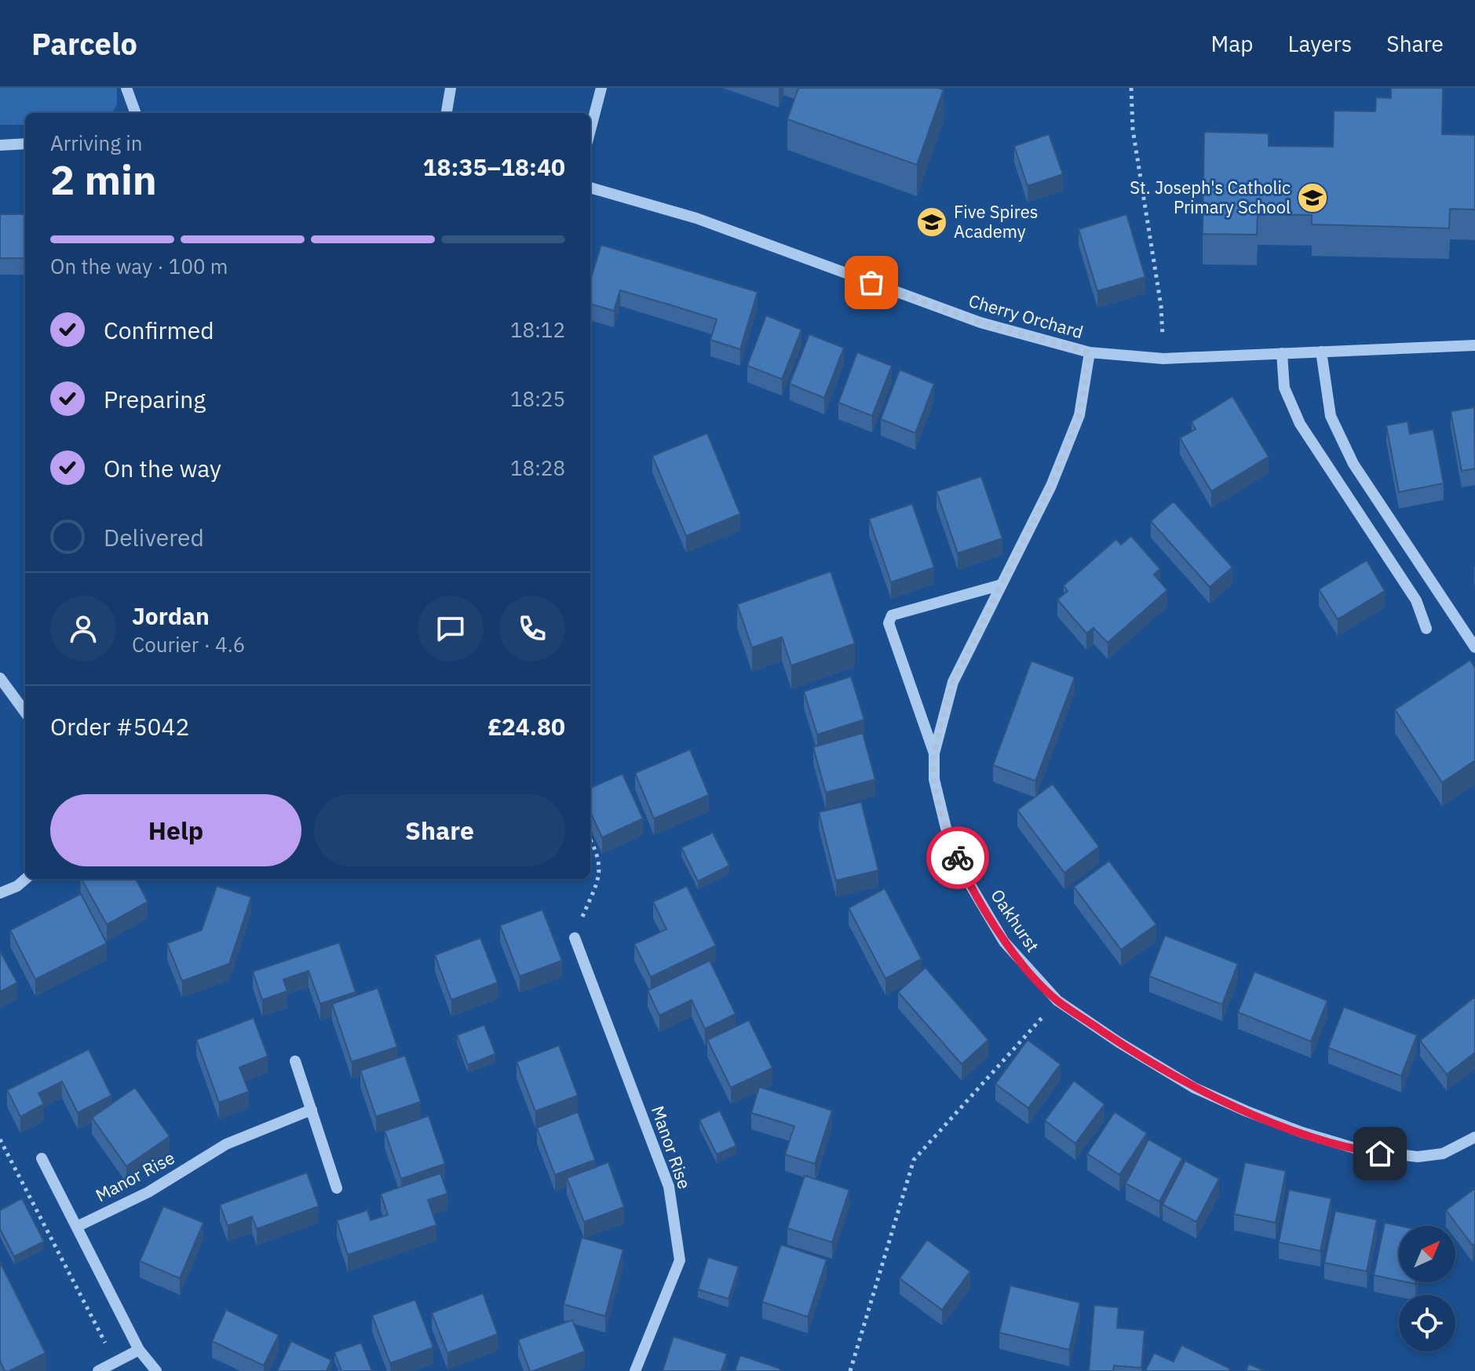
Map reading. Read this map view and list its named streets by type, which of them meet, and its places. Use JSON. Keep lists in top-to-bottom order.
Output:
{
  "streets": {
    "street": ["Cherry Orchard", "Oakhurst", "Manor Rise"]
  },
  "crossings": [
    ["Cherry Orchard", "Oakhurst"]
  ],
  "places": {
    "school or university": ["St. Joseph's Catholic Primary School", "Five Spires Academy"]
  },
  "north": "top right",
  "page": {
    "header": "Parcelo",
    "nav": ["Map", "Layers", "Share"],
    "heading": ["2 min", "Arriving in", "18:35–18:40"],
    "panel": [
      "Jordan",
      "Courier · 4.6",
      "Order #5042",
      "£24.80"
    ],
    "bar": "On the way · 100 m",
    "list": [
      ["Confirmed", "18:12"],
      ["Preparing", "18:25"],
      ["On the way", "18:28"],
      "Delivered"
    ],
    "buttons": ["Help", "Share"]
  }
}
